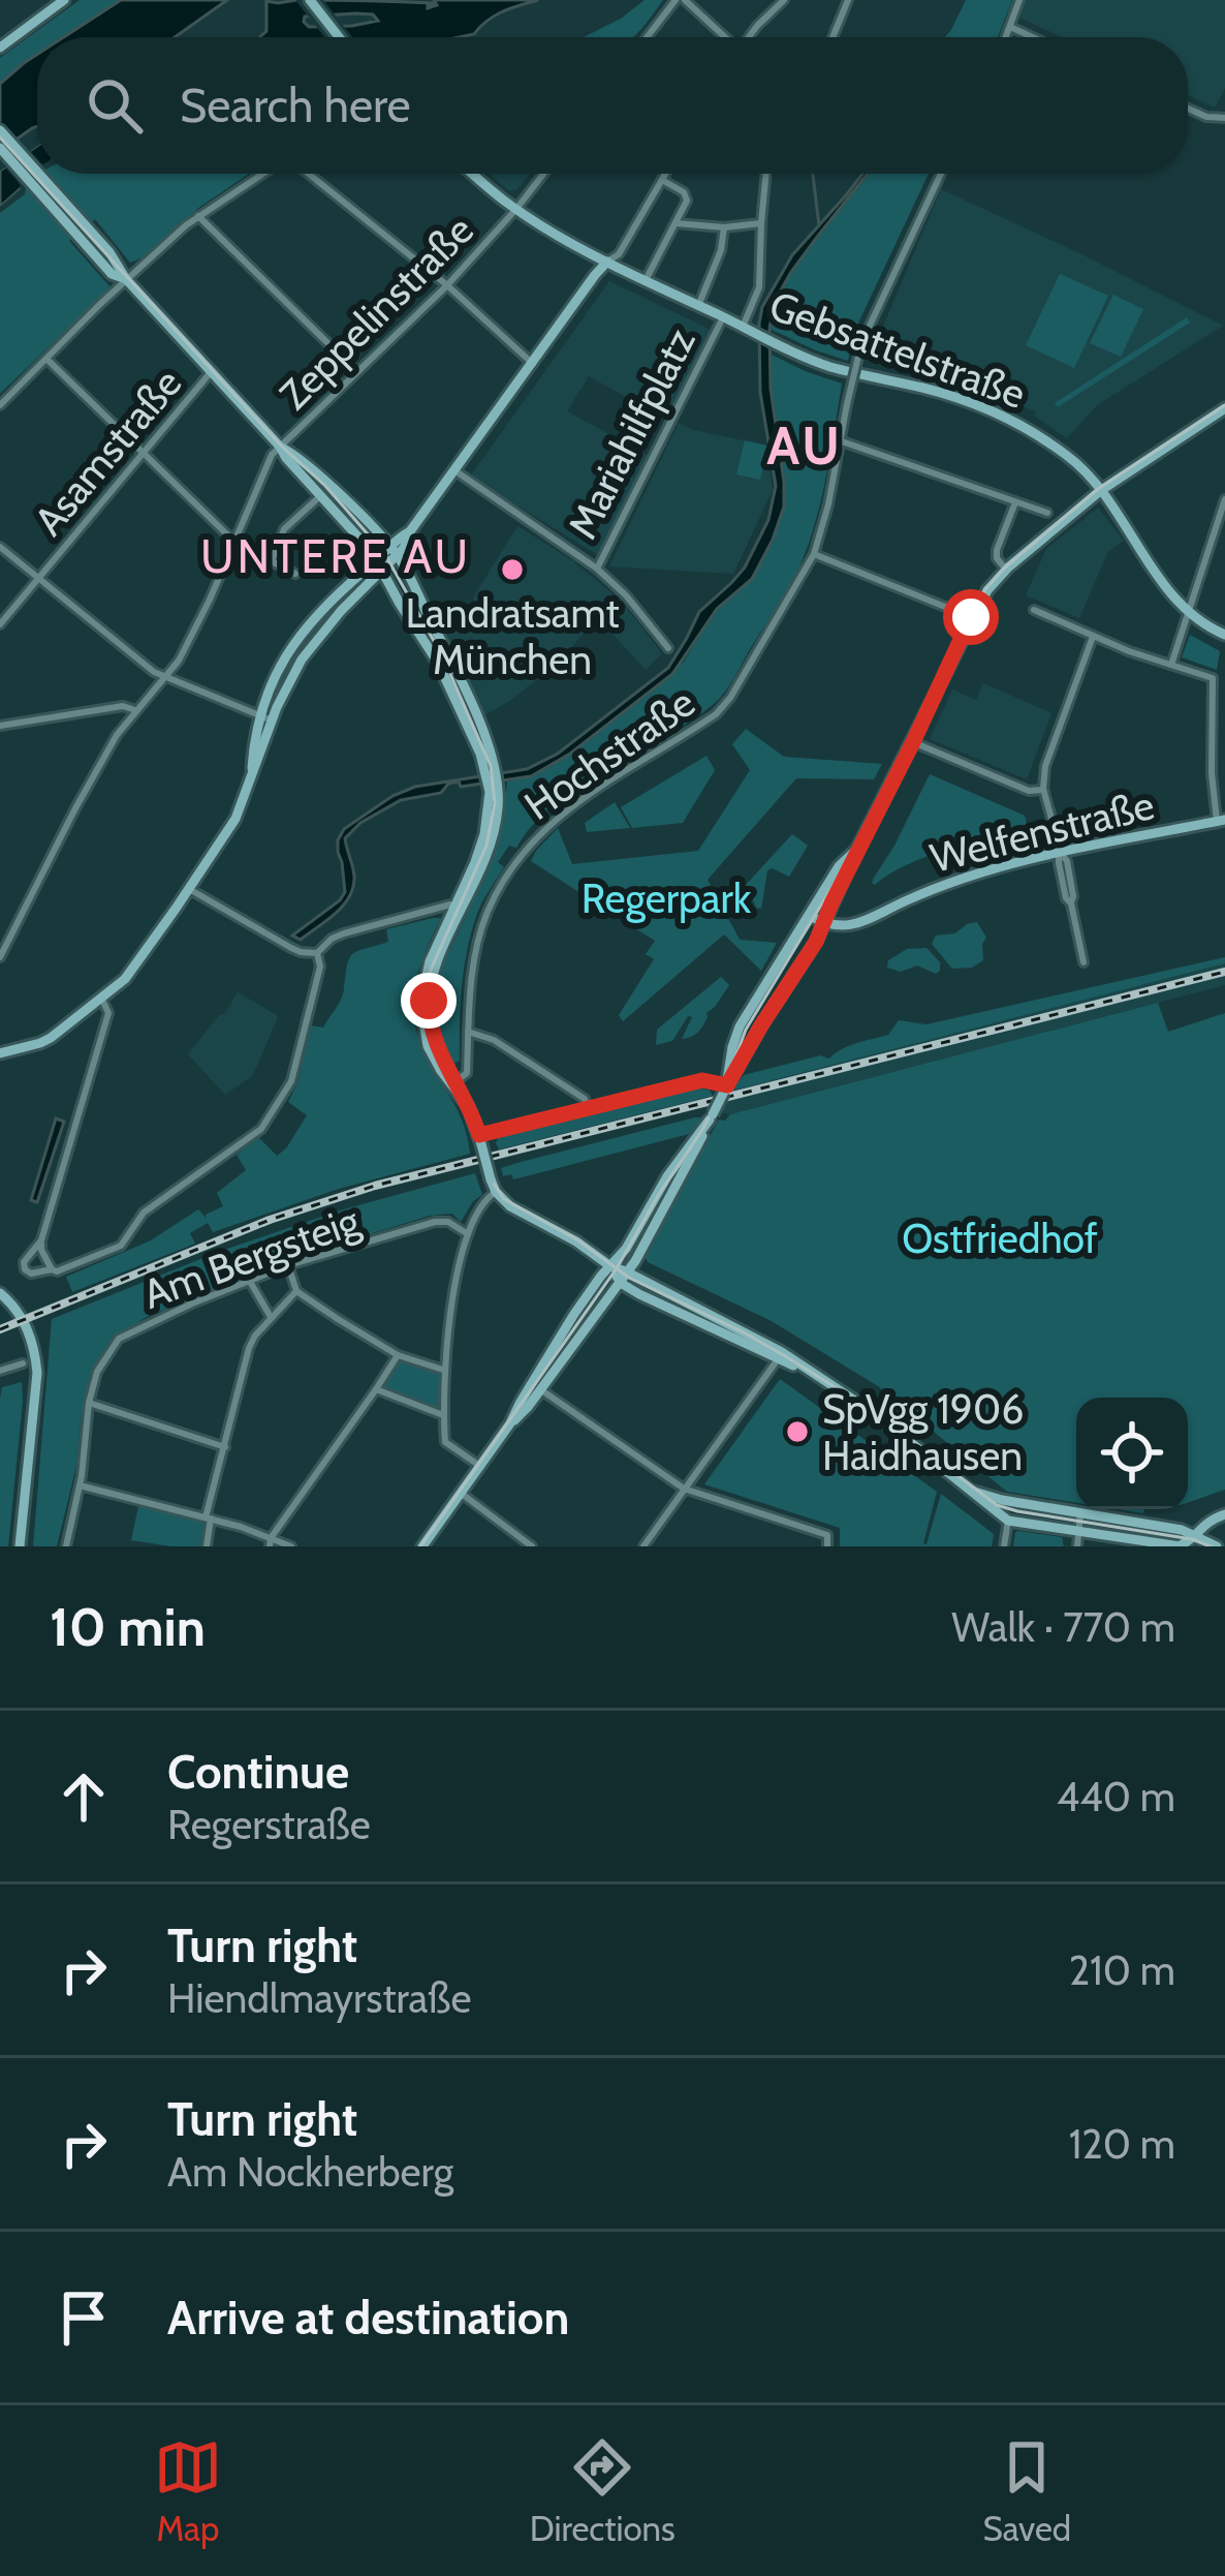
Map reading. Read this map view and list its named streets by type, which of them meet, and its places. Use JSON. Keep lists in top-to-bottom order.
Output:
{
  "streets": {
    "main road": ["Gebsattelstraße", "Mariahilfplatz", "Welfenstraße"],
    "street": [
      "Zeppelinstraße",
      "Asamstraße",
      "Hochstraße",
      "Am Bergsteig"
    ]
  },
  "crossings": [
    ["Zeppelinstraße", "Mariahilfplatz"],
    ["Gebsattelstraße", "Mariahilfplatz"]
  ],
  "districts": ["AU", "UNTERE AU"],
  "parks": ["Regerpark", "Ostfriedhof"],
  "places": ["Landratsamt München", "SpVgg 1906 Haidhausen"],
  "page": {
    "search": "Search here",
    "heading": ["10 min", "Walk · 770 m"],
    "list": [
      ["Continue", "Regerstraße", "440 m"],
      ["Turn right", "Hiendlmayrstraße", "210 m"],
      ["Turn right", "Am Nockherberg", "120 m"],
      "Arrive at destination"
    ],
    "nav": ["Map", "Directions", "Saved"]
  }
}
